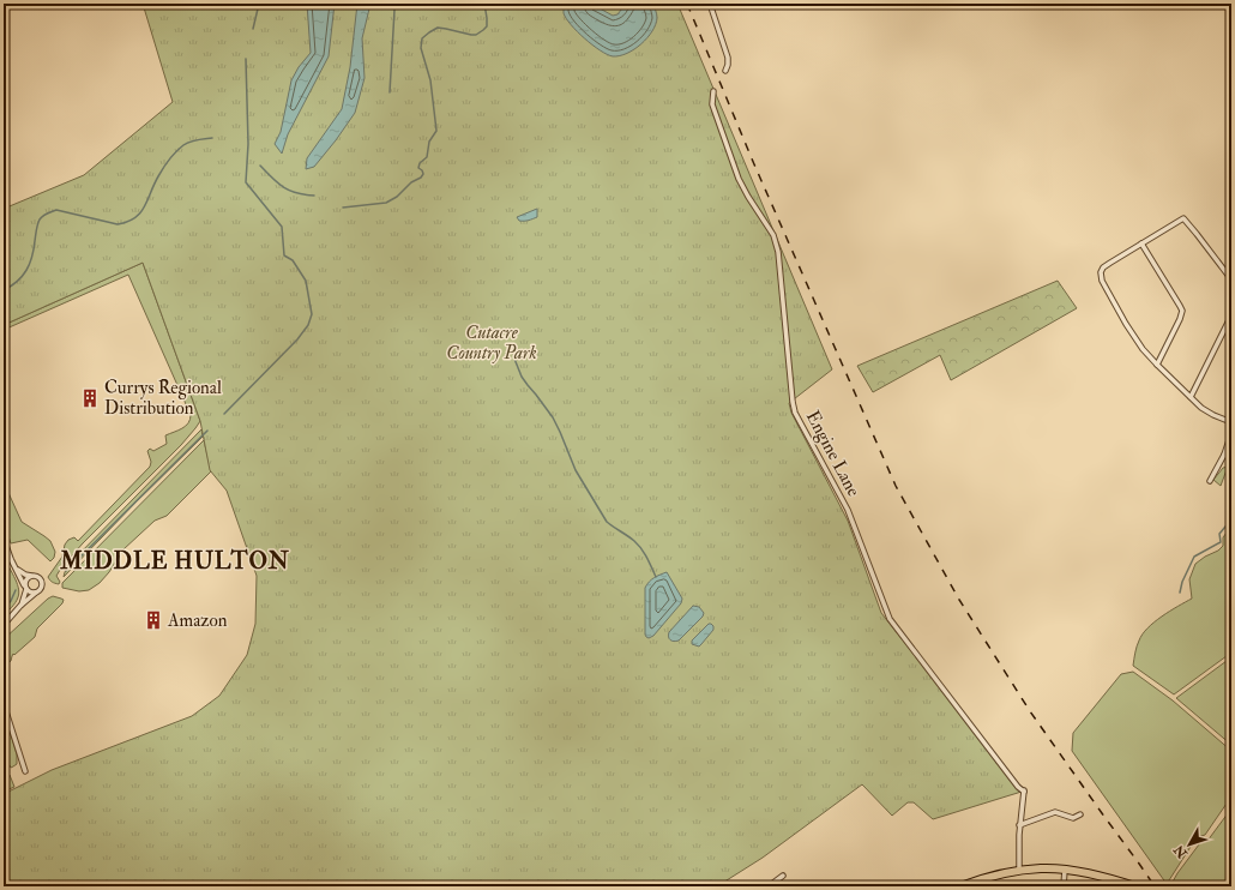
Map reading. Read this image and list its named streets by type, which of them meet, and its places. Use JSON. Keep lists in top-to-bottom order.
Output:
{
  "streets": {
    "street": ["Engine Lane"]
  },
  "districts": ["MIDDLE HULTON"],
  "parks": ["Cutacre Country Park"],
  "places": {
    "building": ["Currys Regional Distribution", "Amazon"]
  },
  "north": "bottom left"
}
